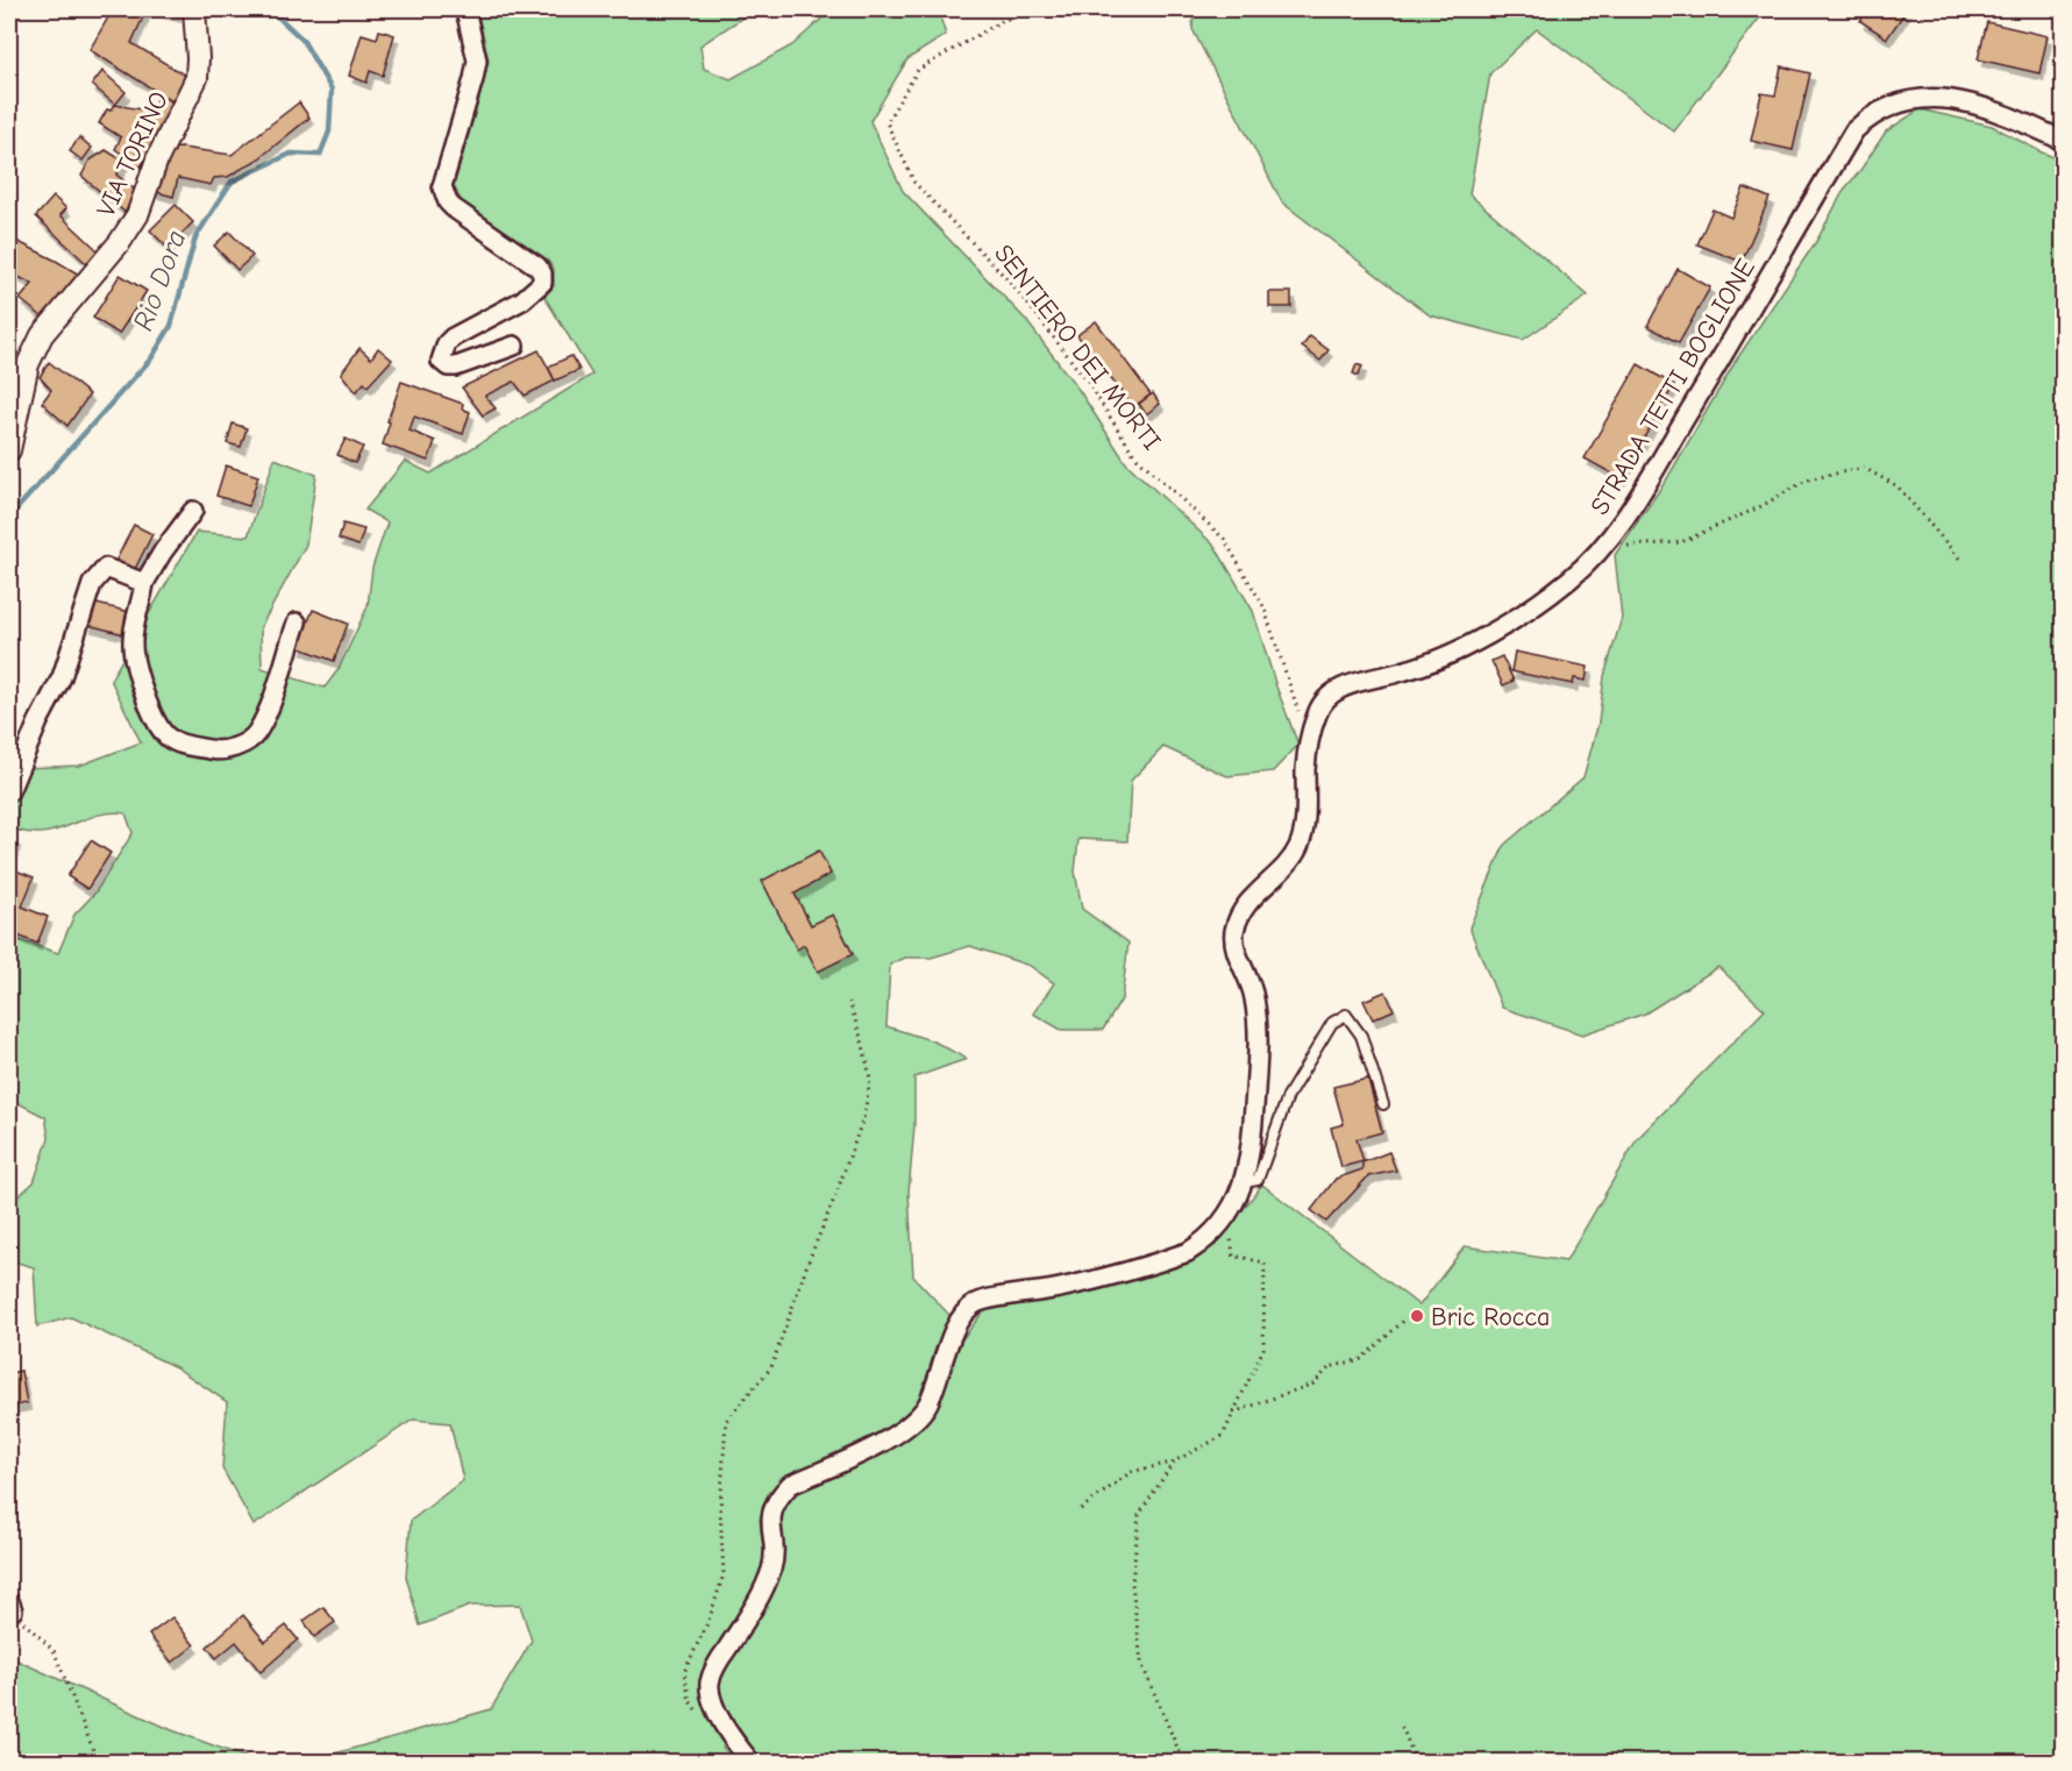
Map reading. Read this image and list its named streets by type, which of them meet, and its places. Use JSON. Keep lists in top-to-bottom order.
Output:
{
  "streets": {
    "street": ["VIA TORINO", "STRADA TETTI BOGLIONE"],
    "path": ["SENTIERO DEI MORTI"]
  },
  "crossings": [
    ["SENTIERO DEI MORTI", "STRADA TETTI BOGLIONE"]
  ],
  "water": ["Rio Dora"],
  "places": ["Bric Rocca"]
}
